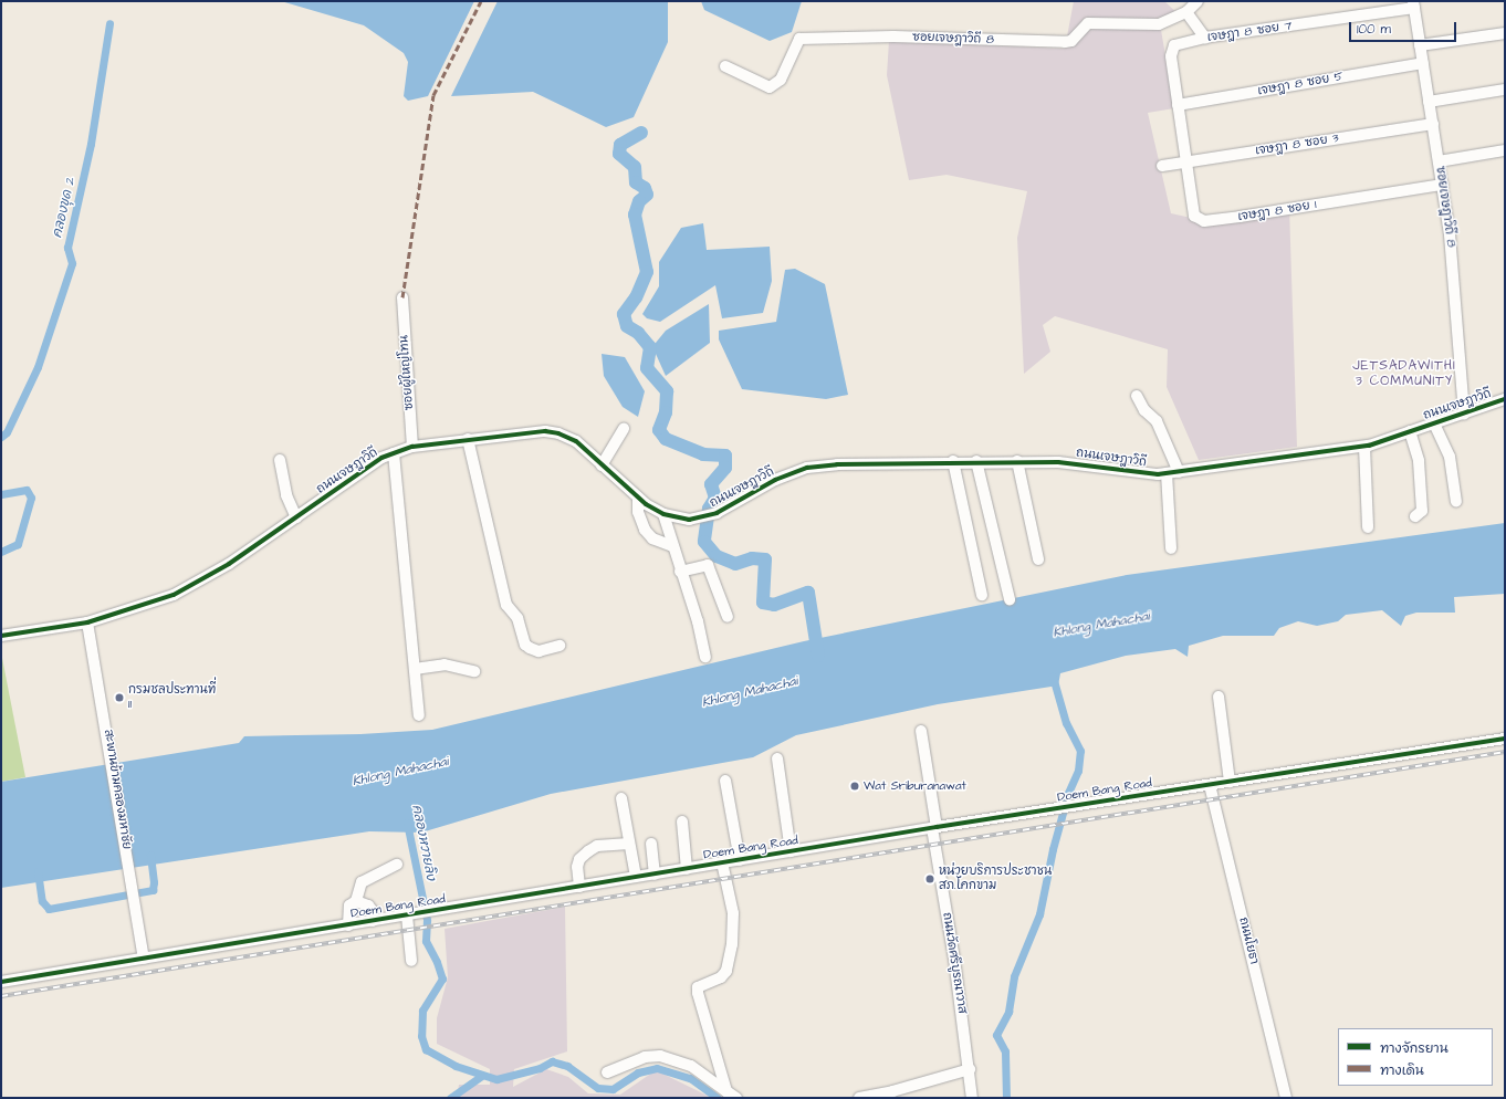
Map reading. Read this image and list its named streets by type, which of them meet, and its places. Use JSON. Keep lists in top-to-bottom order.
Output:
{
  "streets": {
    "street": [
      "เจษฎา 8 ซอย 7",
      "ซอยเจษฎาวิถี 8",
      "เจษฎา 8 ซอย 5",
      "เจษฎา 8 ซอย 3",
      "เจษฎา 8 ซอย 1",
      "ซอยผู้ใหญ่โทน",
      "ถนนเจษฎาวิถี",
      "สะพานข้ามคลองมหาชัย",
      "Doem Bang Road",
      "ถนนโยธา",
      "ถนนวัดศรีบูรณาวาส"
    ]
  },
  "crossings": [
    ["เจษฎา 8 ซอย 7", "ซอยเจษฎาวิถี 8"],
    ["เจษฎา 8 ซอย 7", "เจษฎา 8 ซอย 5"],
    ["เจษฎา 8 ซอย 7", "เจษฎา 8 ซอย 1"],
    ["ซอยเจษฎาวิถี 8", "เจษฎา 8 ซอย 5"],
    ["ซอยเจษฎาวิถี 8", "เจษฎา 8 ซอย 3"],
    ["ซอยเจษฎาวิถี 8", "เจษฎา 8 ซอย 1"],
    ["ซอยเจษฎาวิถี 8", "ถนนเจษฎาวิถี"],
    ["เจษฎา 8 ซอย 3", "เจษฎา 8 ซอย 1"],
    ["ซอยผู้ใหญ่โทน", "ถนนเจษฎาวิถี"],
    ["ถนนเจษฎาวิถี", "สะพานข้ามคลองมหาชัย"],
    ["สะพานข้ามคลองมหาชัย", "Doem Bang Road"],
    ["Doem Bang Road", "ถนนโยธา"],
    ["Doem Bang Road", "ถนนวัดศรีบูรณาวาส"]
  ],
  "districts": ["JETSADAWITHI 3 COMMUNITY"],
  "water": ["คลองขุด 2", "Khlong Mahachai", "คลองหวายลิง"],
  "places": ["กรมชลประทานที่ 11", "Wat Sriburanawat", "หน่วยบริการประชาชน สภ.โคกขาม"],
  "legend": ["ทางจักรยาน", "ทางเดิน"],
  "scale_bar": "100 m"
}
